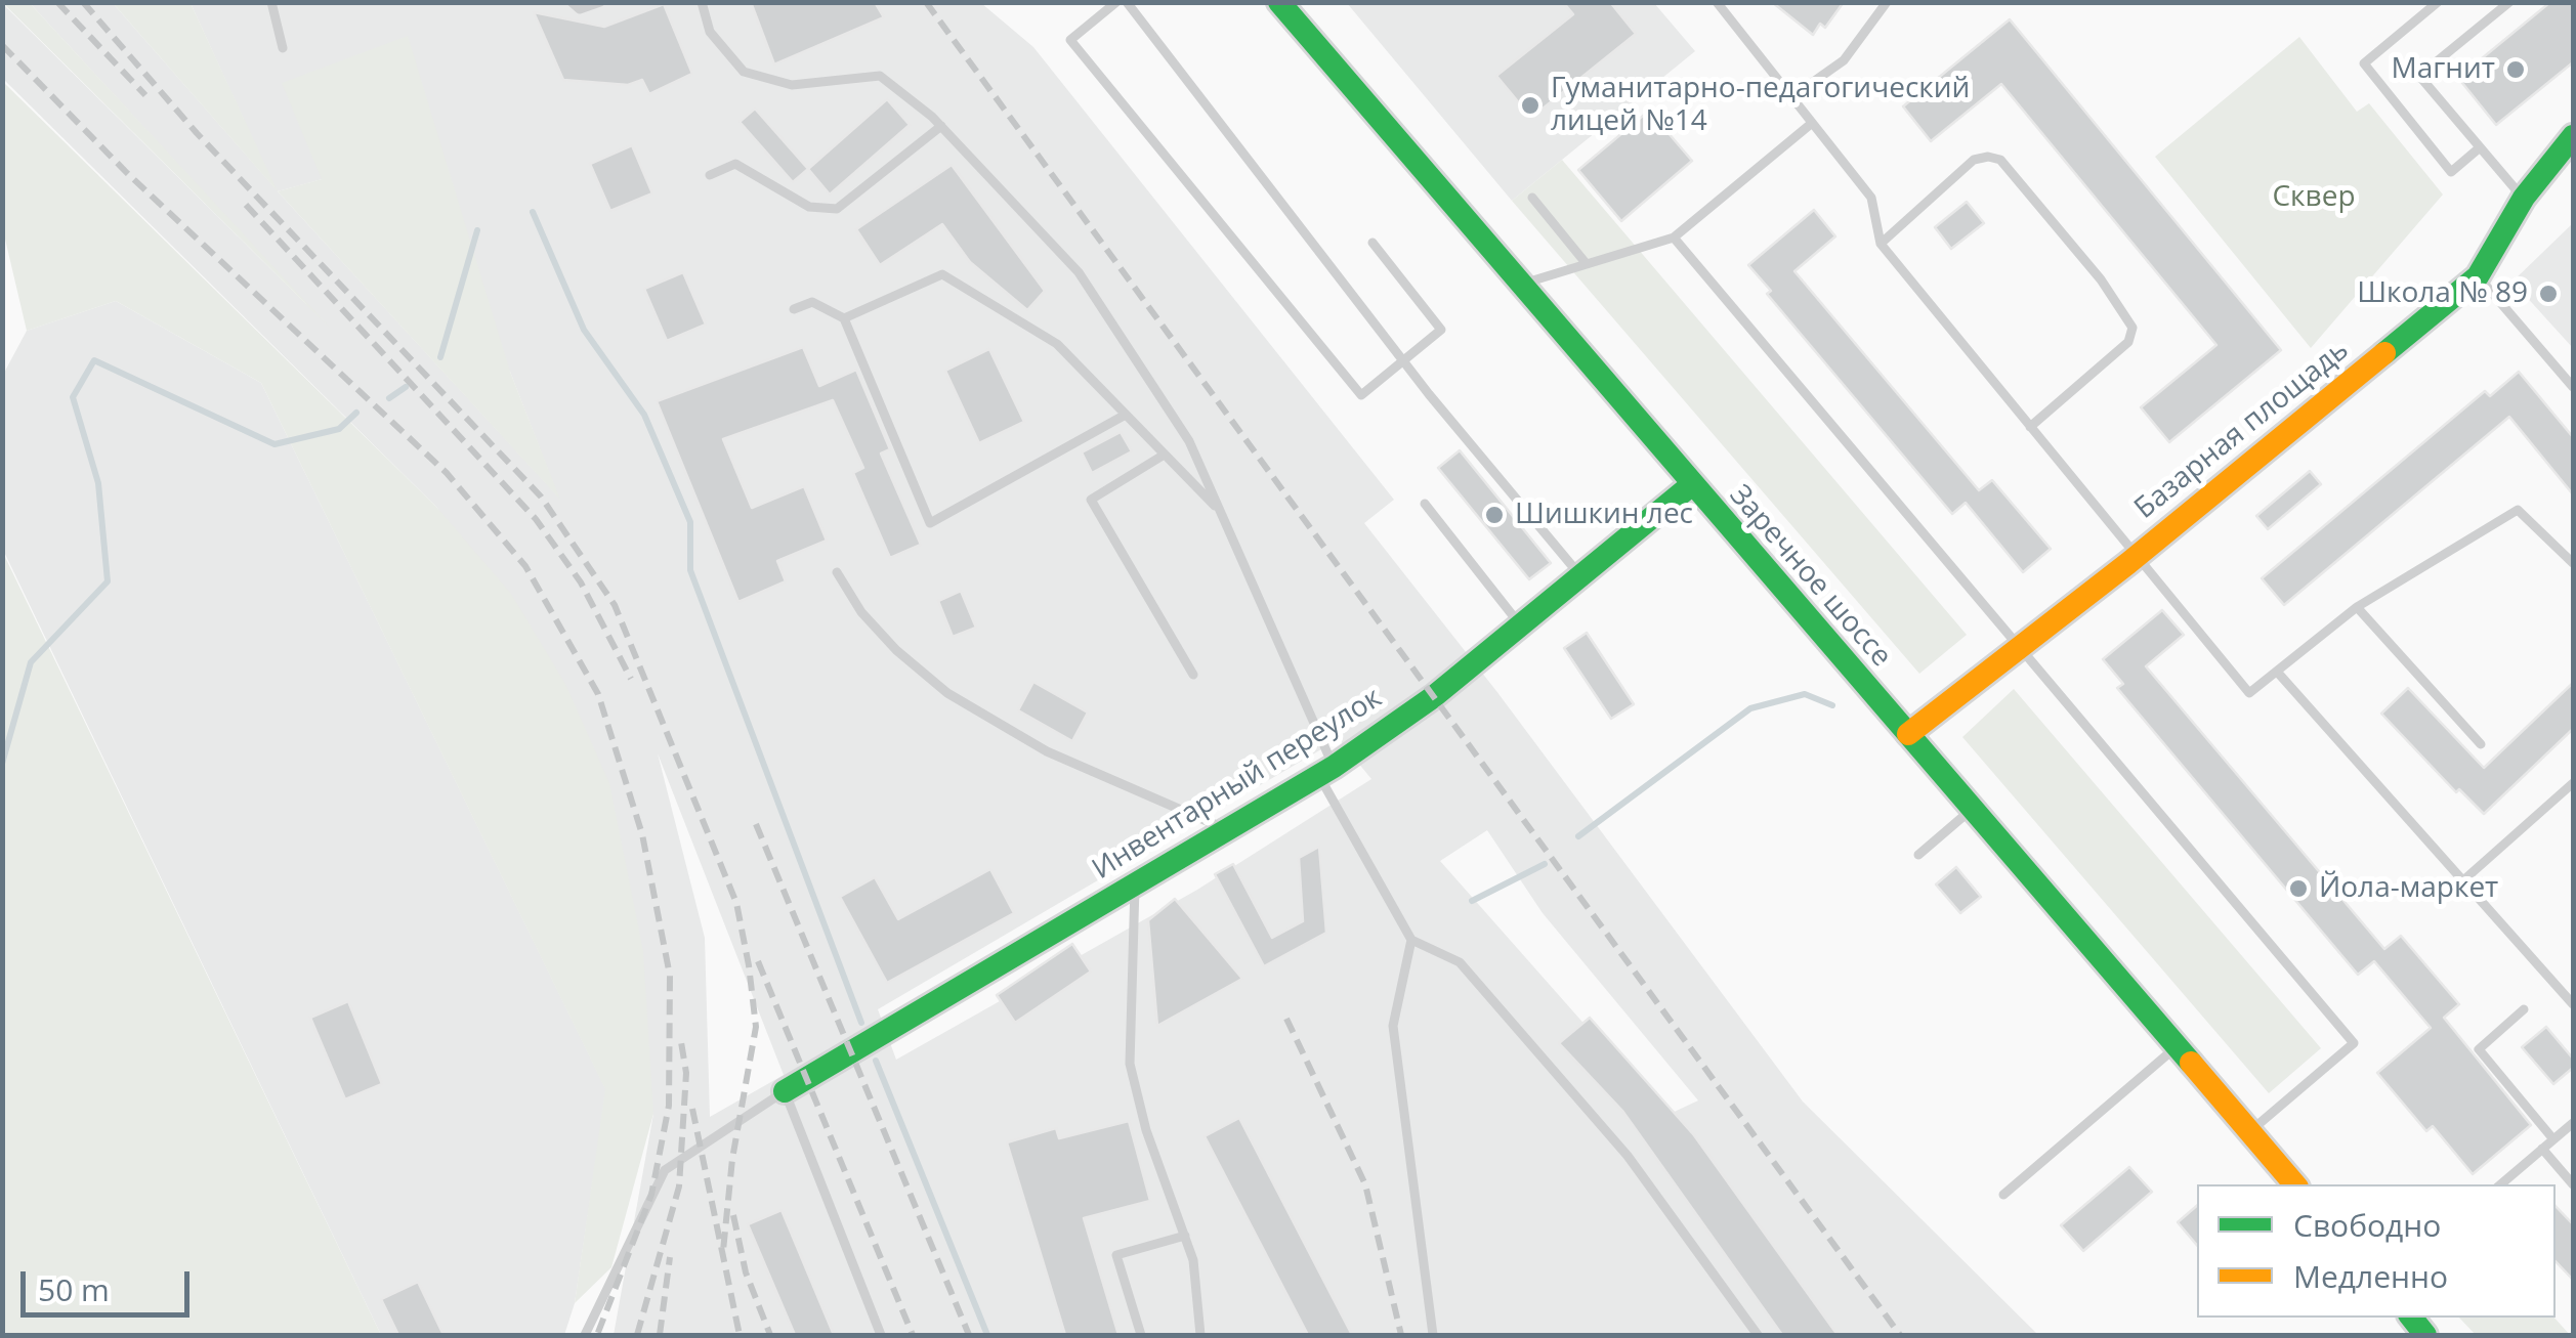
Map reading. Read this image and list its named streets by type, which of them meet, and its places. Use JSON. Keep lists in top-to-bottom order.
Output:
{
  "streets": {
    "street": ["Базарная площадь", "Заречное шоссе", "Инвентарный переулок"]
  },
  "crossings": [
    ["Базарная площадь", "Заречное шоссе"],
    ["Заречное шоссе", "Инвентарный переулок"]
  ],
  "parks": ["Сквер"],
  "places": [
    "Магнит",
    "Гуманитарно-педагогический лицей №14",
    "Школа № 89",
    "Шишкин лес",
    "Йола-маркет"
  ],
  "legend": ["Свободно", "Медленно"],
  "scale_bar": "50 m"
}
